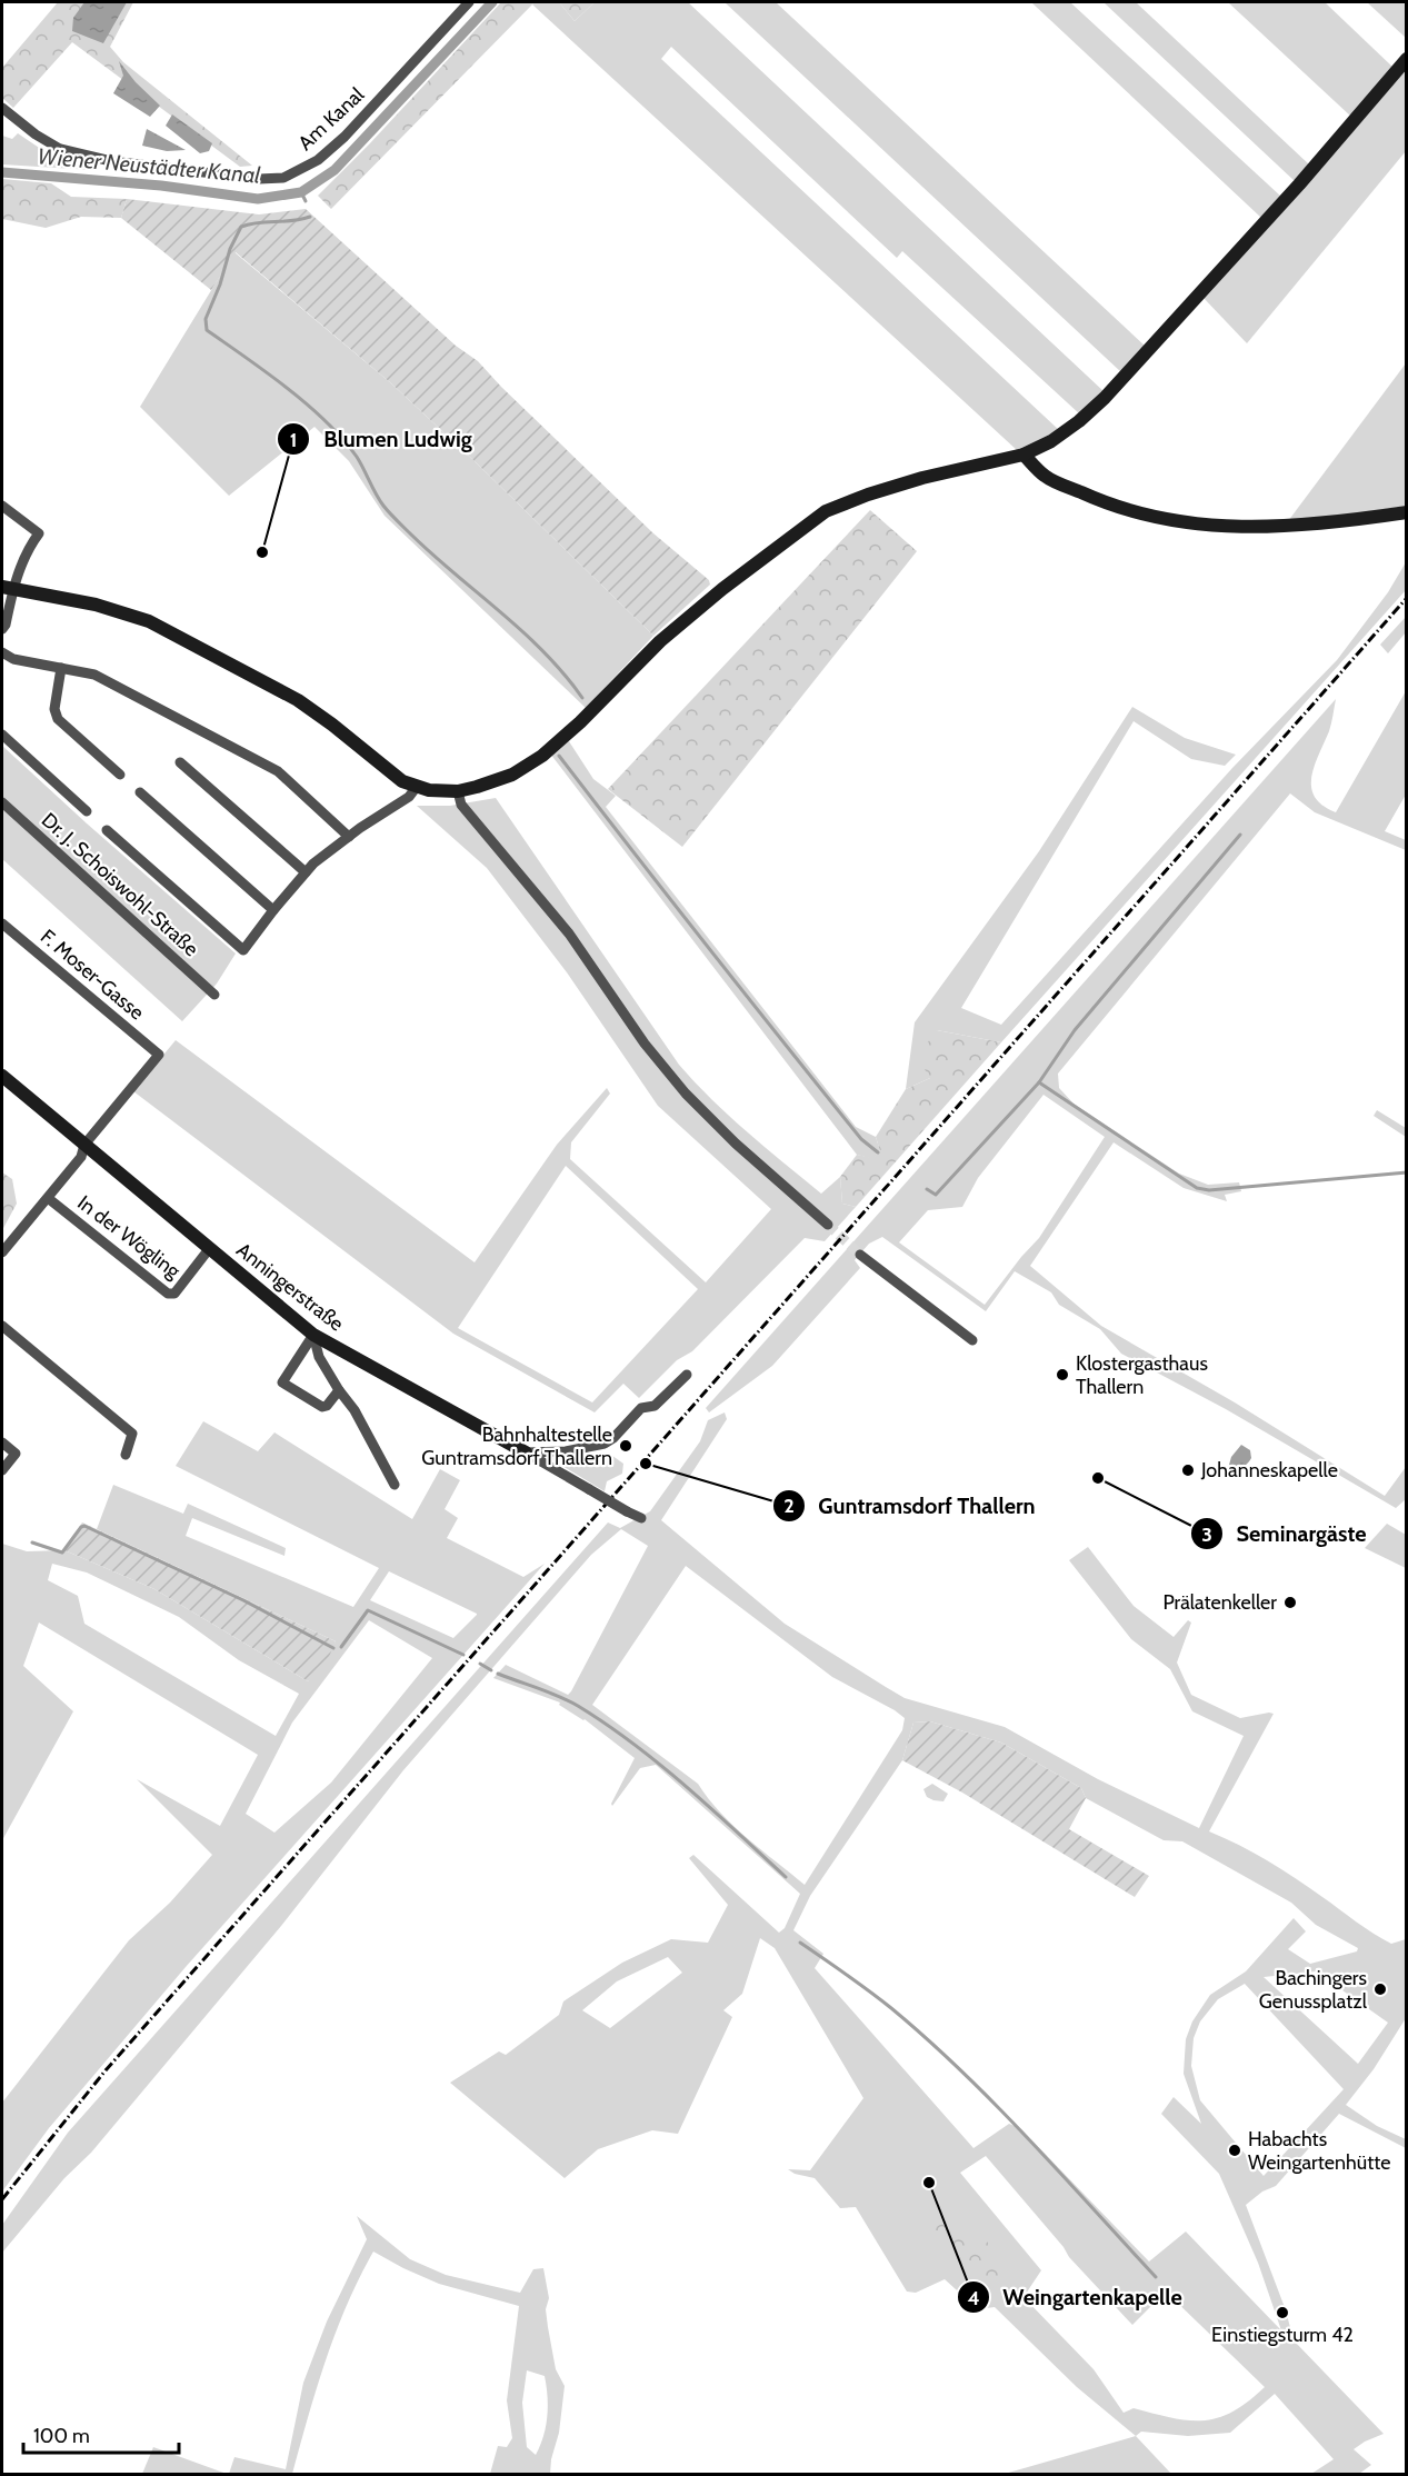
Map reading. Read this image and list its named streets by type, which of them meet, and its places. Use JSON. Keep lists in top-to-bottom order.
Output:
{
  "streets": {
    "street": [
      "Am Kanal",
      "Dr. J. Schoiswohl-Straße",
      "F. Moser-Gasse",
      "In der Wögling",
      "Anningerstraße"
    ]
  },
  "crossings": [
    ["F. Moser-Gasse", "In der Wögling"],
    ["F. Moser-Gasse", "Anningerstraße"],
    ["In der Wögling", "Anningerstraße"]
  ],
  "water": ["Wiener Neustädter Kanal"],
  "places": [
    "Blumen Ludwig",
    "Klostergasthaus Thallern",
    "Bahnhaltestelle Guntramsdorf Thallern",
    "Guntramsdorf Thallern",
    "Johanneskapelle",
    "Seminargäste",
    "Prälatenkeller",
    "Bachingers Genussplatzl",
    "Habachts Weingartenhütte",
    "Weingartenkapelle",
    "Einstiegsturm 42"
  ],
  "scale_bar": "100 m"
}
